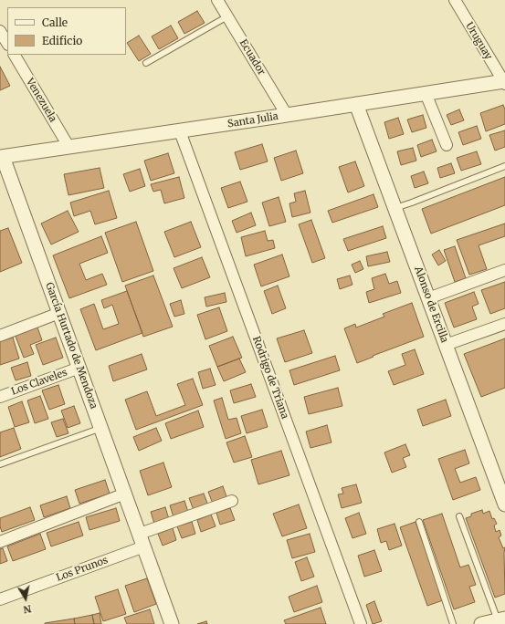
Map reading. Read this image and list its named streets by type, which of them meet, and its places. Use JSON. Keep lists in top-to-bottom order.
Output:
{
  "streets": {
    "street": [
      "Uruguay",
      "Ecuador",
      "Venezuela",
      "Santa Julia",
      "Alonso de Ercilla",
      "García Hurtado de Mendoza",
      "Rodrigo de Triana",
      "Los Claveles",
      "Los Prunos"
    ]
  },
  "crossings": [
    ["Uruguay", "Santa Julia"],
    ["Ecuador", "Santa Julia"],
    ["Venezuela", "Santa Julia"],
    ["Santa Julia", "Alonso de Ercilla"],
    ["Santa Julia", "García Hurtado de Mendoza"],
    ["Santa Julia", "Rodrigo de Triana"],
    ["García Hurtado de Mendoza", "Los Claveles"],
    ["García Hurtado de Mendoza", "Los Prunos"]
  ],
  "legend": ["Calle", "Edificio"],
  "north": "bottom"
}
